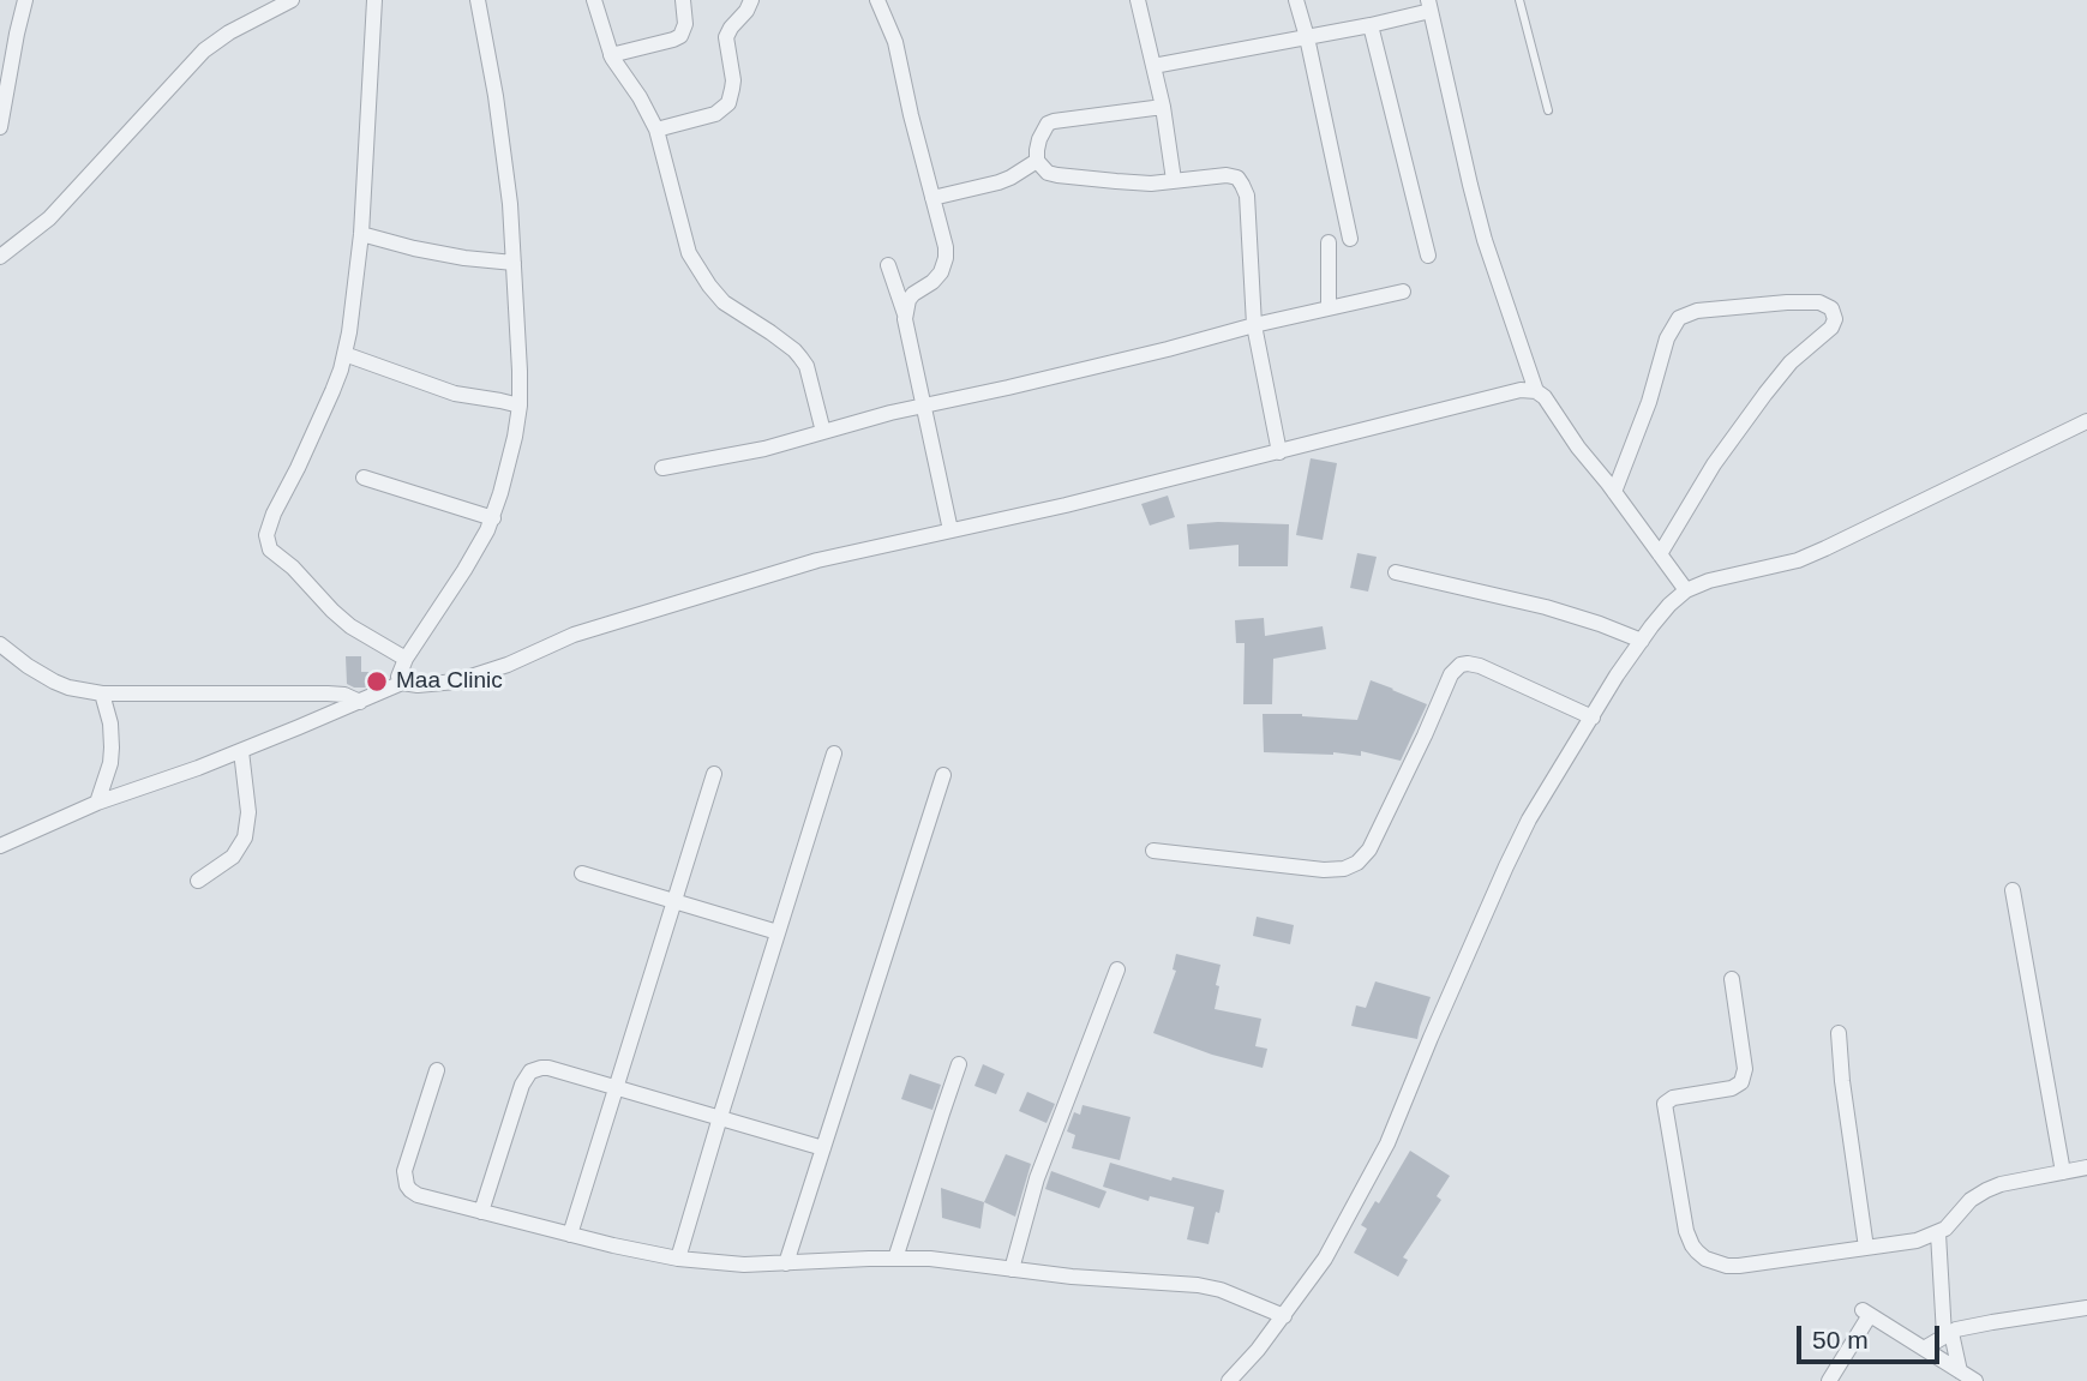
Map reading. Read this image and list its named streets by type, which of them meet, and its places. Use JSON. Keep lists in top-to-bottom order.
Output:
{
  "places": ["Maa Clinic"],
  "scale_bar": "50 m"
}
